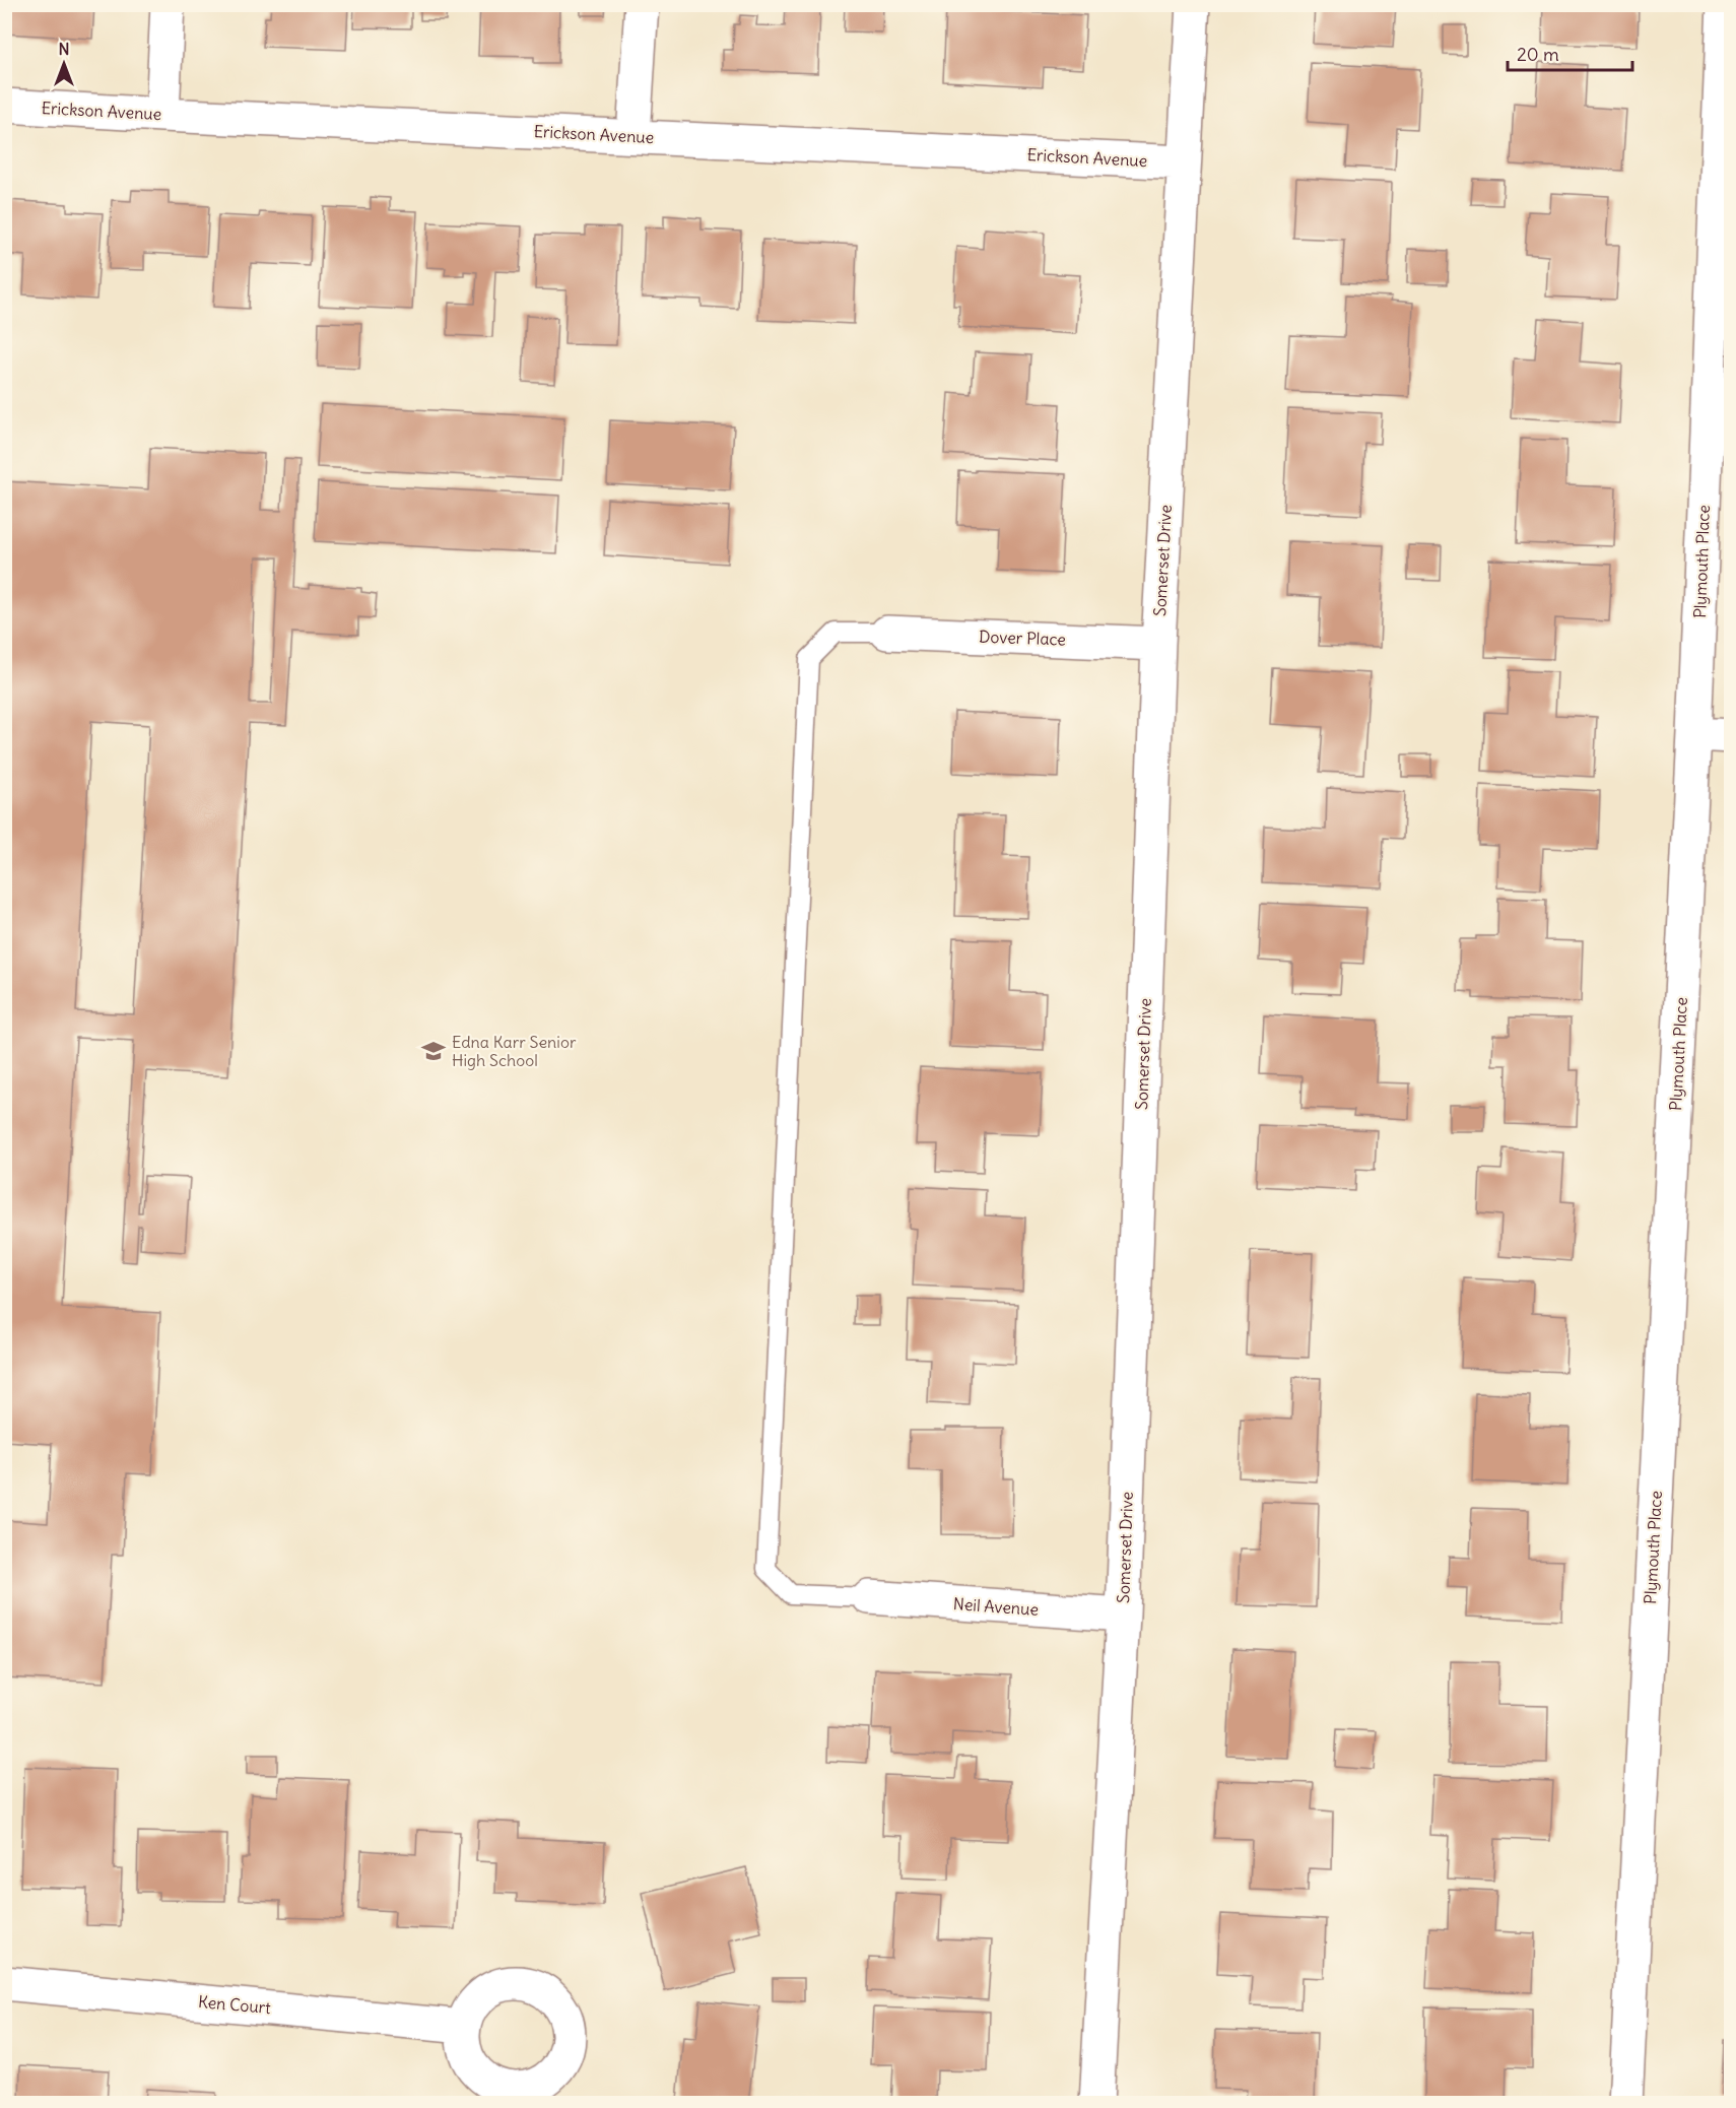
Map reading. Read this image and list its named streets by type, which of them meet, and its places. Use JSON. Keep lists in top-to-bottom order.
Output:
{
  "streets": {
    "street": [
      "Erickson Avenue",
      "Somerset Drive",
      "Plymouth Place",
      "Dover Place",
      "Neil Avenue",
      "Ken Court"
    ]
  },
  "crossings": [
    ["Erickson Avenue", "Somerset Drive"],
    ["Somerset Drive", "Dover Place"],
    ["Somerset Drive", "Neil Avenue"]
  ],
  "places": {
    "school or university": ["Edna Karr Senior High School"]
  },
  "scale_bar": "20 m",
  "north": "top"
}
